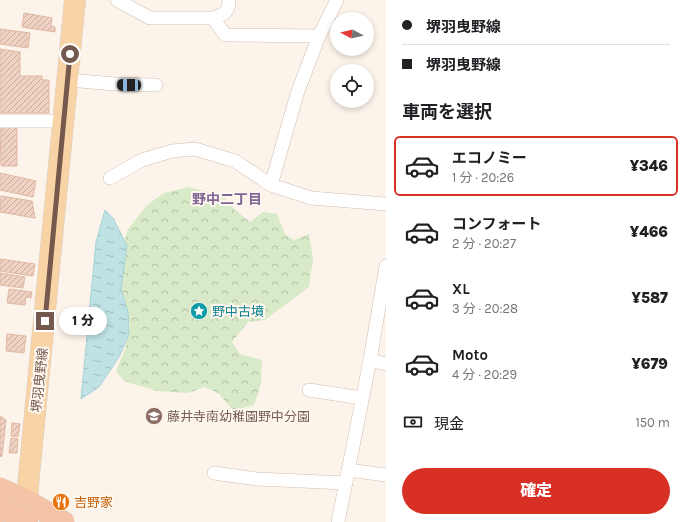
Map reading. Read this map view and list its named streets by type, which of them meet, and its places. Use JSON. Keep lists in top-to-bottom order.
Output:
{
  "streets": {
    "main road": ["堺羽曳野線"]
  },
  "districts": ["野中二丁目"],
  "places": {
    "place": ["野中古墳"],
    "school or university": ["藤井寺南幼稚園野中分園"],
    "restaurant": ["吉野家"]
  },
  "north": "left",
  "page": {
    "banner": ["堺羽曳野線", "堺羽曳野線"],
    "heading": "車両を選択",
    "list": [
      {
        "name": "エコノミー",
        "note": "1 分 · 20:26",
        "value": "¥346"
      },
      {
        "name": "コンフォート",
        "note": "2 分 · 20:27",
        "value": "¥466"
      },
      {
        "name": "XL",
        "note": "3 分 · 20:28",
        "value": "¥587"
      },
      {
        "name": "Moto",
        "note": "4 分 · 20:29",
        "value": "¥679"
      }
    ],
    "bubble": "1 分",
    "pay": ["現金", "150 m"],
    "buttons": "確定"
  }
}
